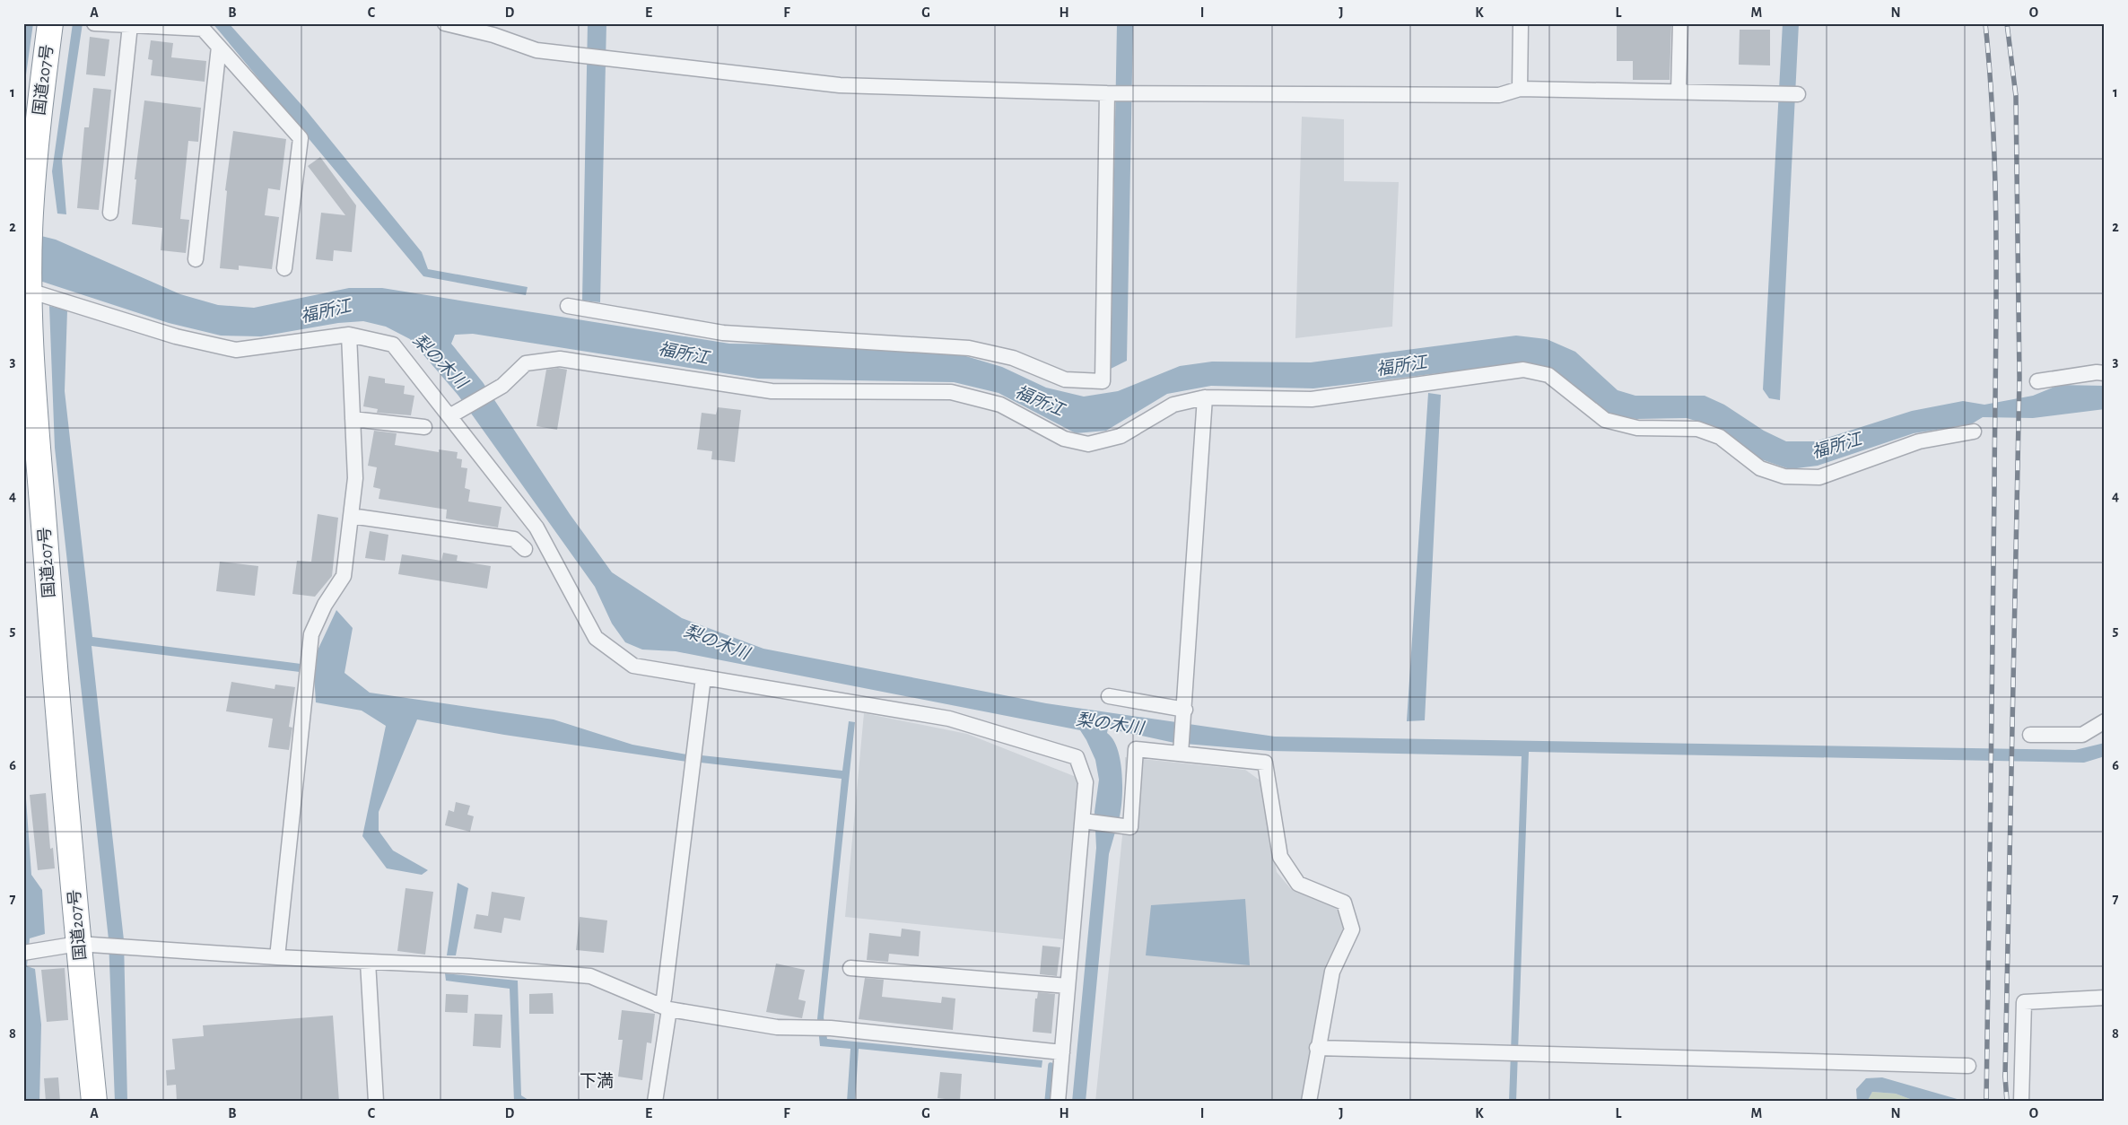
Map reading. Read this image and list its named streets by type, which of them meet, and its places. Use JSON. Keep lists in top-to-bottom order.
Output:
{
  "streets": {
    "highway": ["国道207号"]
  },
  "districts": ["下満"],
  "water": ["福所江", "梨の木川"],
  "grid": {
    "columns": [
      "A",
      "B",
      "C",
      "D",
      "E",
      "F",
      "G",
      "H",
      "I",
      "J",
      "K",
      "L",
      "M",
      "N",
      "O"
    ],
    "rows": [
      "1",
      "2",
      "3",
      "4",
      "5",
      "6",
      "7",
      "8"
    ]
  }
}
